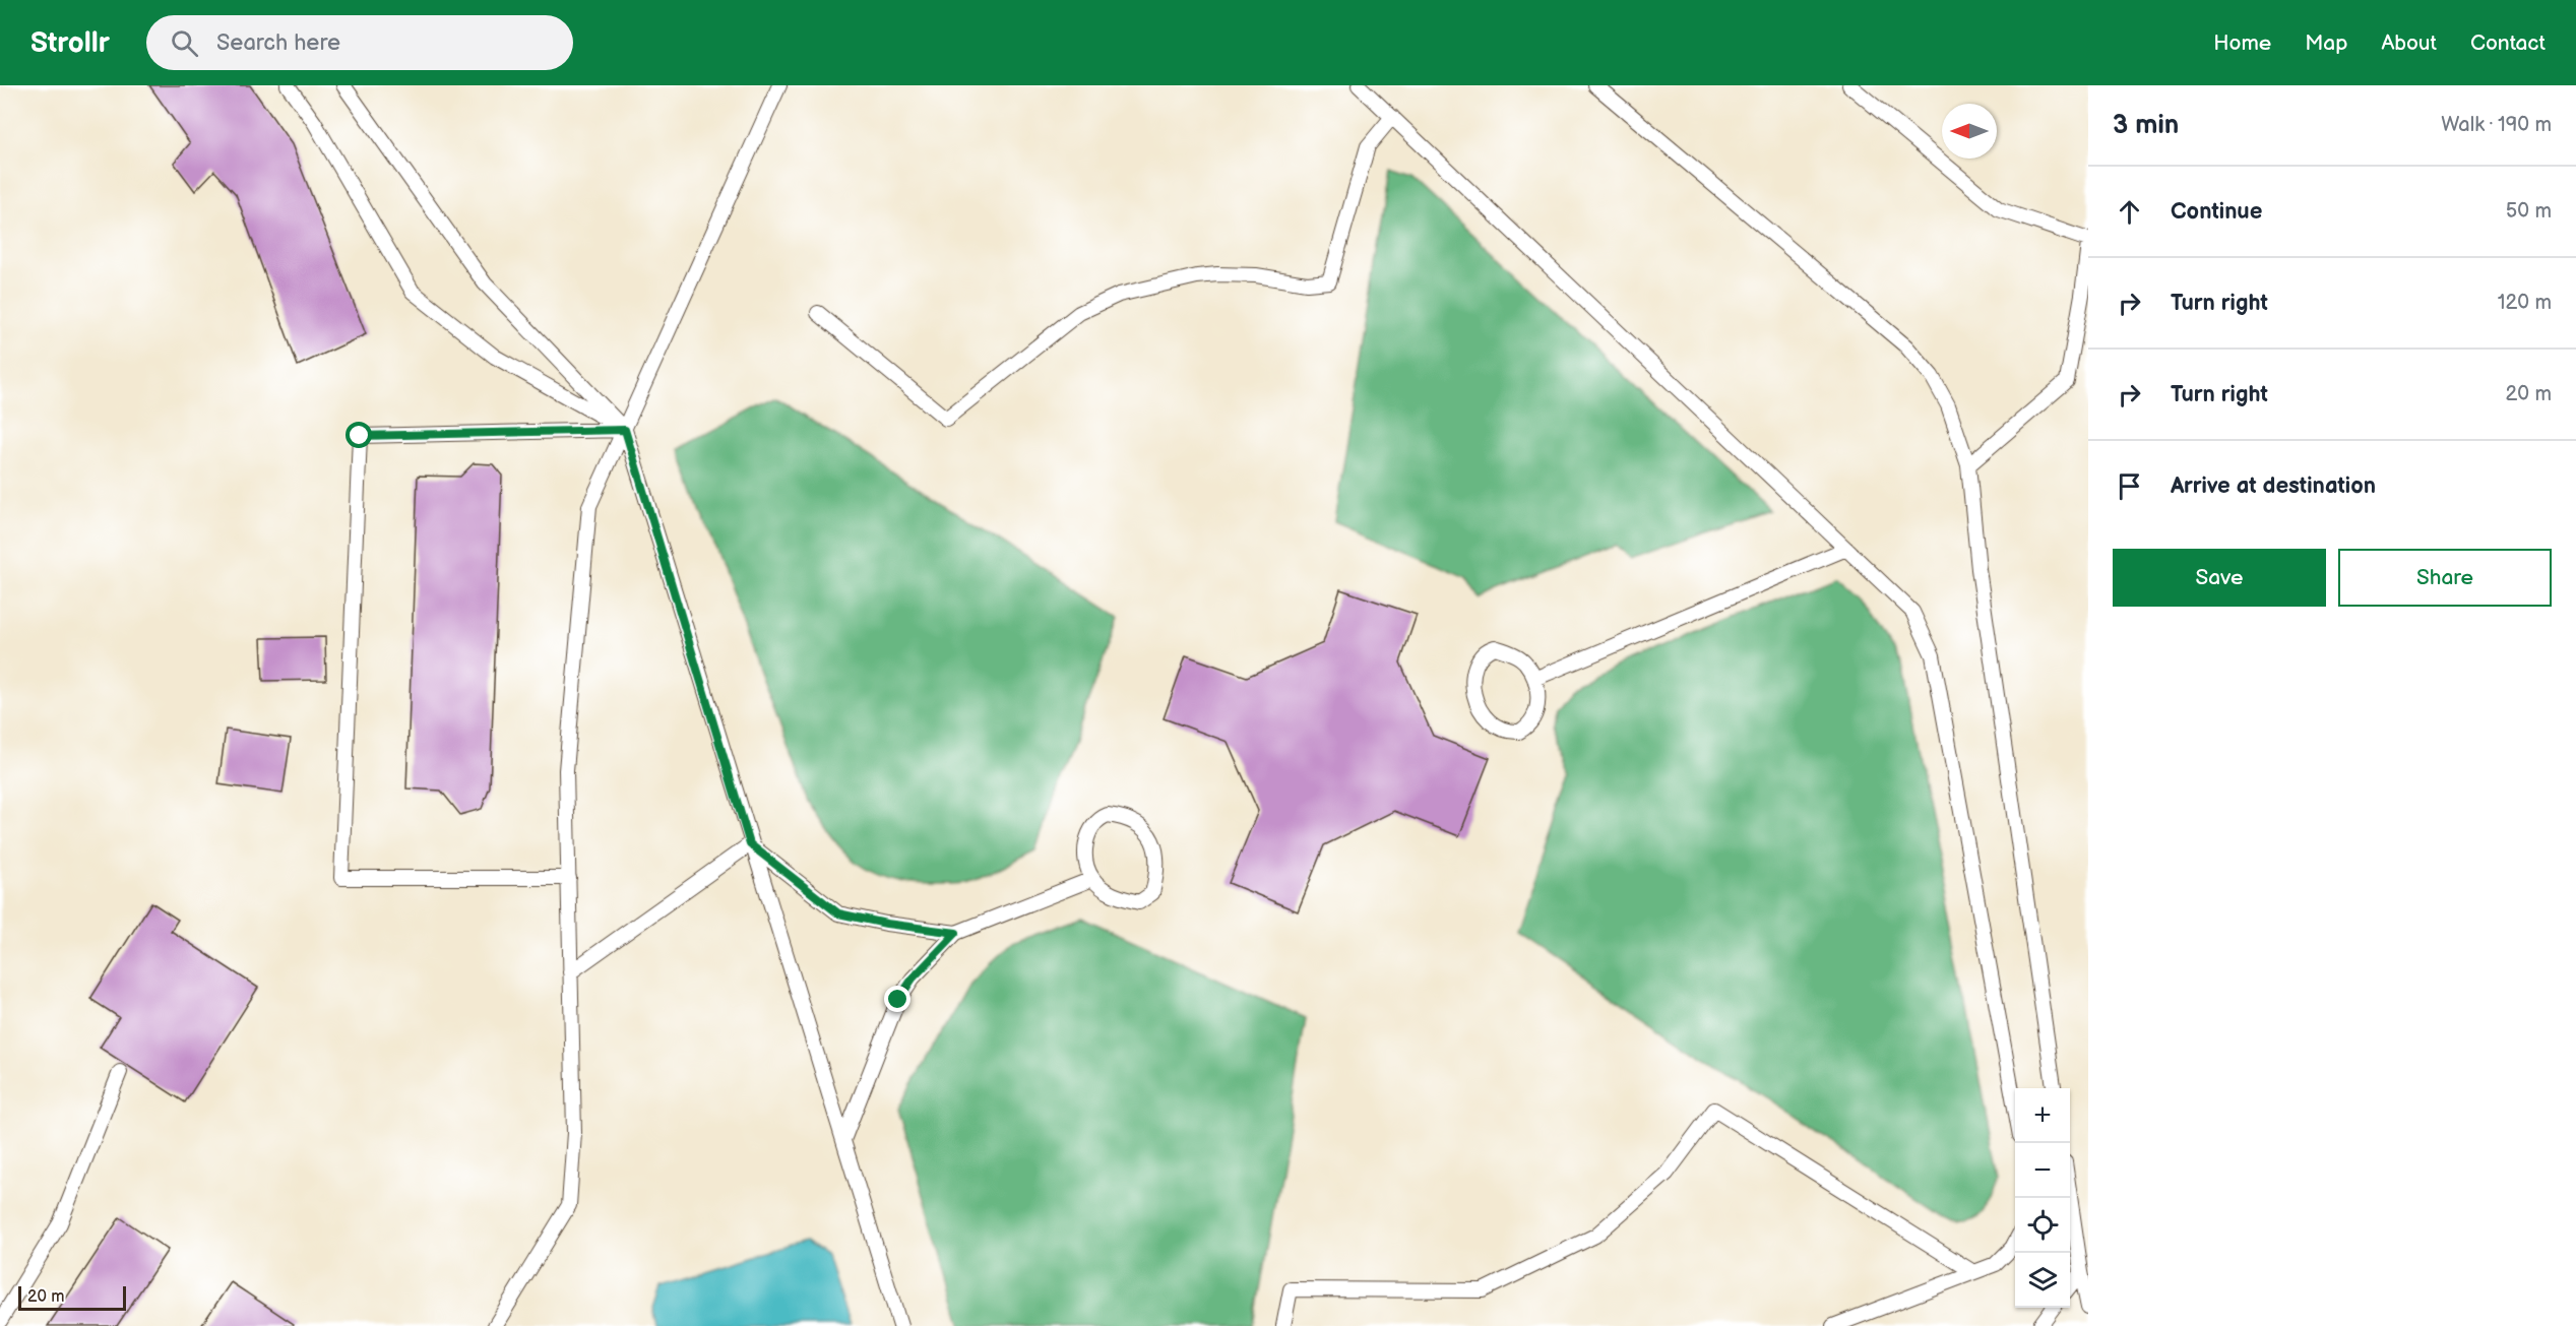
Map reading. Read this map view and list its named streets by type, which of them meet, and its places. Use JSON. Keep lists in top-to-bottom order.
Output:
{
  "scale_bar": "20 m",
  "north": "left",
  "page": {
    "header": "Strollr",
    "search": "Search here",
    "nav": [
      "Home",
      "Map",
      "About",
      "Contact"
    ],
    "heading": ["3 min", "Walk · 190 m"],
    "list": [
      ["Continue", "50 m"],
      ["Turn right", "120 m"],
      ["Turn right", "20 m"],
      "Arrive at destination"
    ],
    "buttons": ["Save", "Share"],
    "map_buttons": ["+", "−"],
    "scale": "20 m"
  }
}
